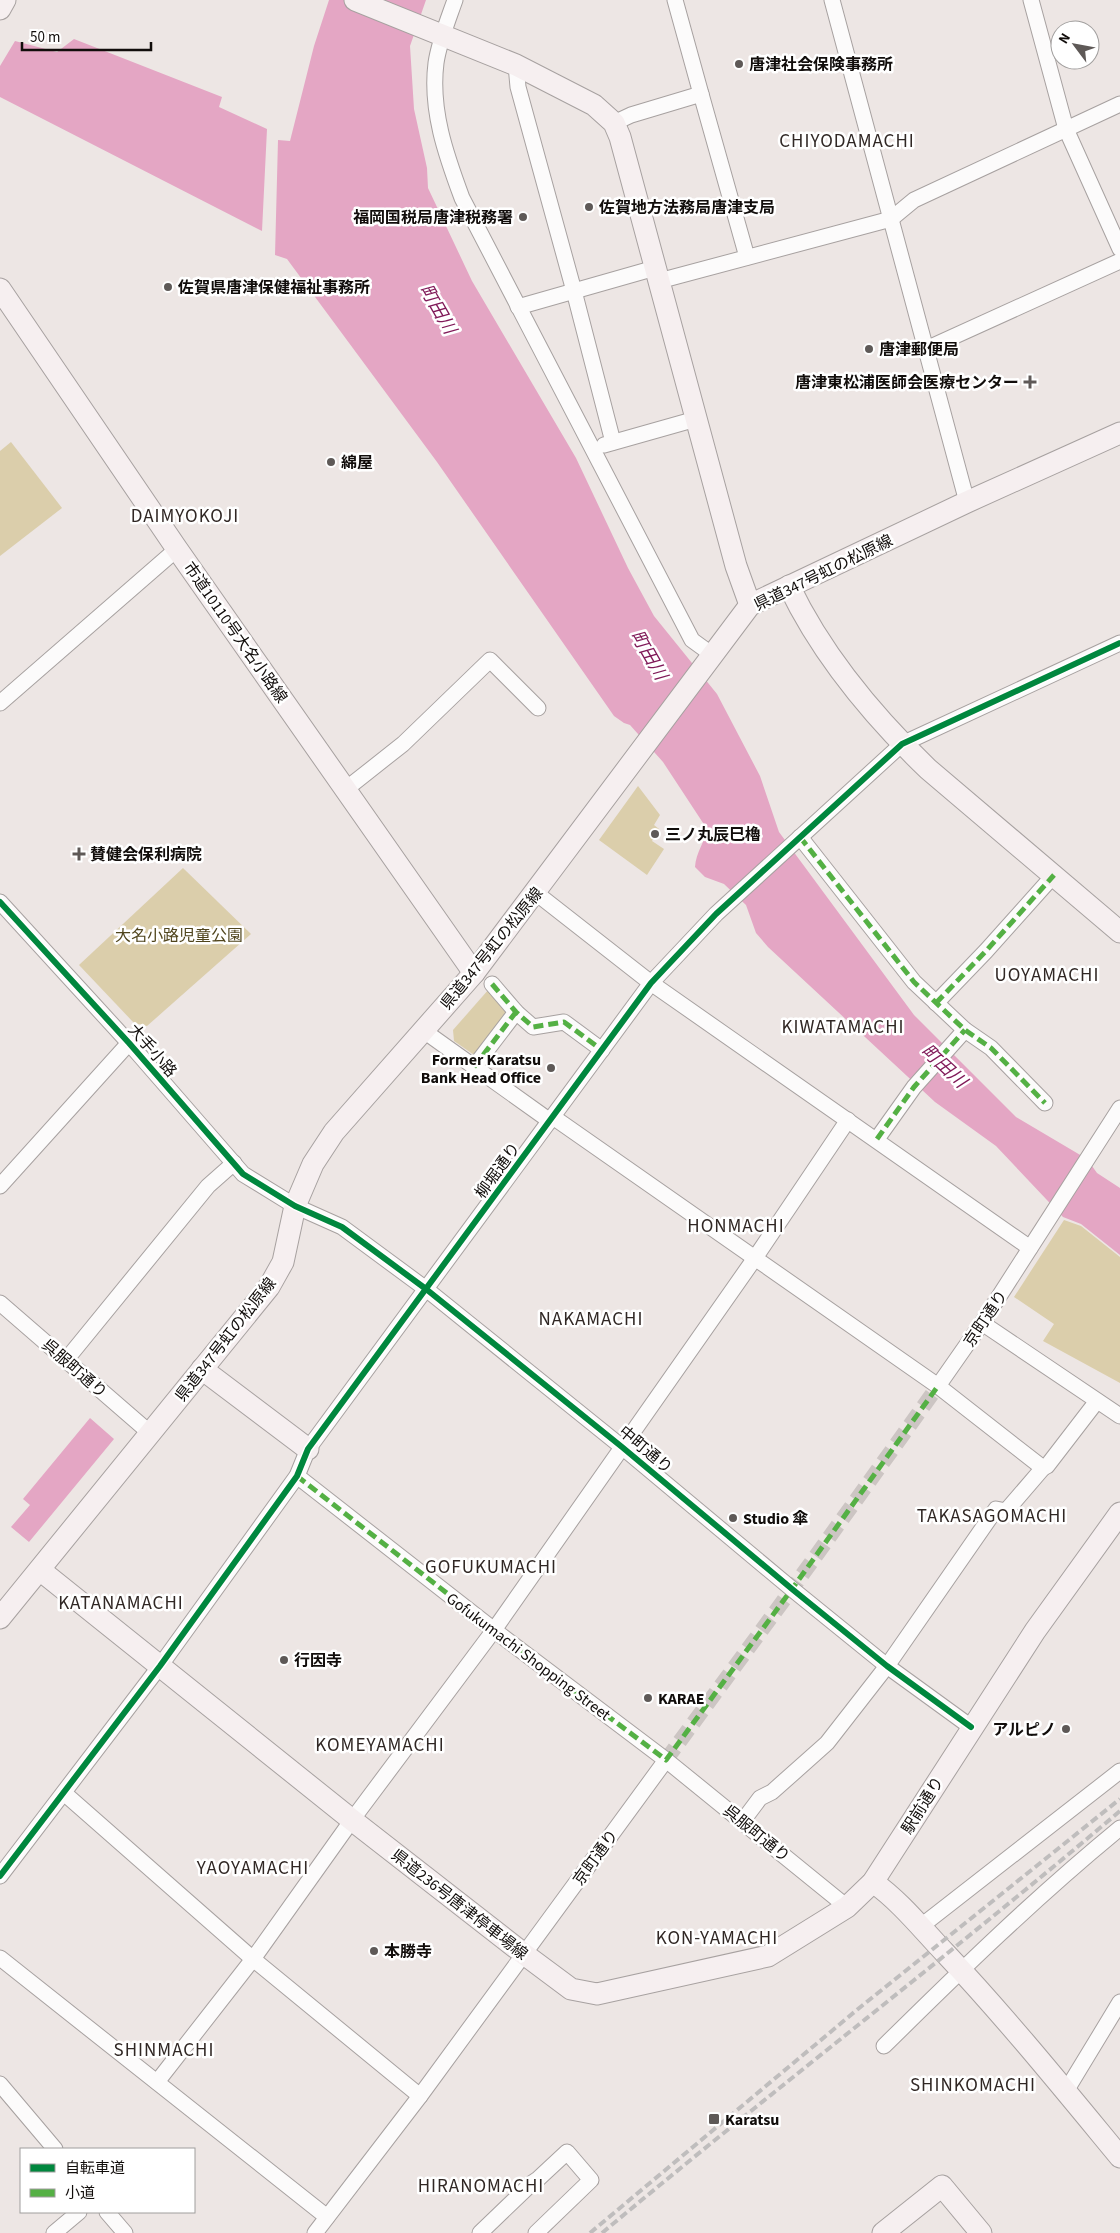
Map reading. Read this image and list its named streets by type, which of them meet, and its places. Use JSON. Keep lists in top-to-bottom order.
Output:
{
  "streets": {
    "street": [
      "県道347号虹の松原線",
      "市道10110号大名小路線",
      "大手小路",
      "柳堀通り",
      "京町通り",
      "呉服町通り",
      "中町通り",
      "Gofukumachi Shopping Street",
      "駅前通り",
      "県道236号唐津停車場線"
    ]
  },
  "crossings": [
    ["県道347号虹の松原線", "市道10110号大名小路線"],
    ["県道347号虹の松原線", "大手小路"],
    ["県道347号虹の松原線", "呉服町通り"],
    ["県道347号虹の松原線", "中町通り"],
    ["県道347号虹の松原線", "県道236号唐津停車場線"],
    ["大手小路", "中町通り"],
    ["柳堀通り", "中町通り"],
    ["柳堀通り", "Gofukumachi Shopping Street"],
    ["柳堀通り", "県道236号唐津停車場線"],
    ["京町通り", "呉服町通り"],
    ["京町通り", "Gofukumachi Shopping Street"],
    ["京町通り", "県道236号唐津停車場線"],
    ["呉服町通り", "Gofukumachi Shopping Street"],
    ["呉服町通り", "県道236号唐津停車場線"],
    ["中町通り", "駅前通り"],
    ["駅前通り", "県道236号唐津停車場線"]
  ],
  "districts": [
    "CHIYODAMACHI",
    "DAIMYOKOJI",
    "UOYAMACHI",
    "KIWATAMACHI",
    "HONMACHI",
    "NAKAMACHI",
    "TAKASAGOMACHI",
    "GOFUKUMACHI",
    "KATANAMACHI",
    "KOMEYAMACHI",
    "YAOYAMACHI",
    "KON-YAMACHI",
    "SHINMACHI",
    "SHINKOMACHI",
    "HIRANOMACHI"
  ],
  "water": ["町田川"],
  "parks": ["大名小路児童公園"],
  "places": {
    "other": [
      "唐津社会保険事務所",
      "佐賀地方法務局唐津支局",
      "福岡国税局唐津税務署",
      "佐賀県唐津保健福祉事務所",
      "唐津郵便局",
      "綿屋",
      "三ノ丸辰巳櫓",
      "Former Karatsu Bank Head Office",
      "Studio 傘",
      "行因寺",
      "KARAE",
      "アルピノ",
      "本勝寺"
    ],
    "health": ["唐津東松浦医師会医療センター", "賛健会保利病院"],
    "transit": ["Karatsu"]
  },
  "legend": ["自転車道", "小道"],
  "scale_bar": "50 m",
  "north": "top left"
}
